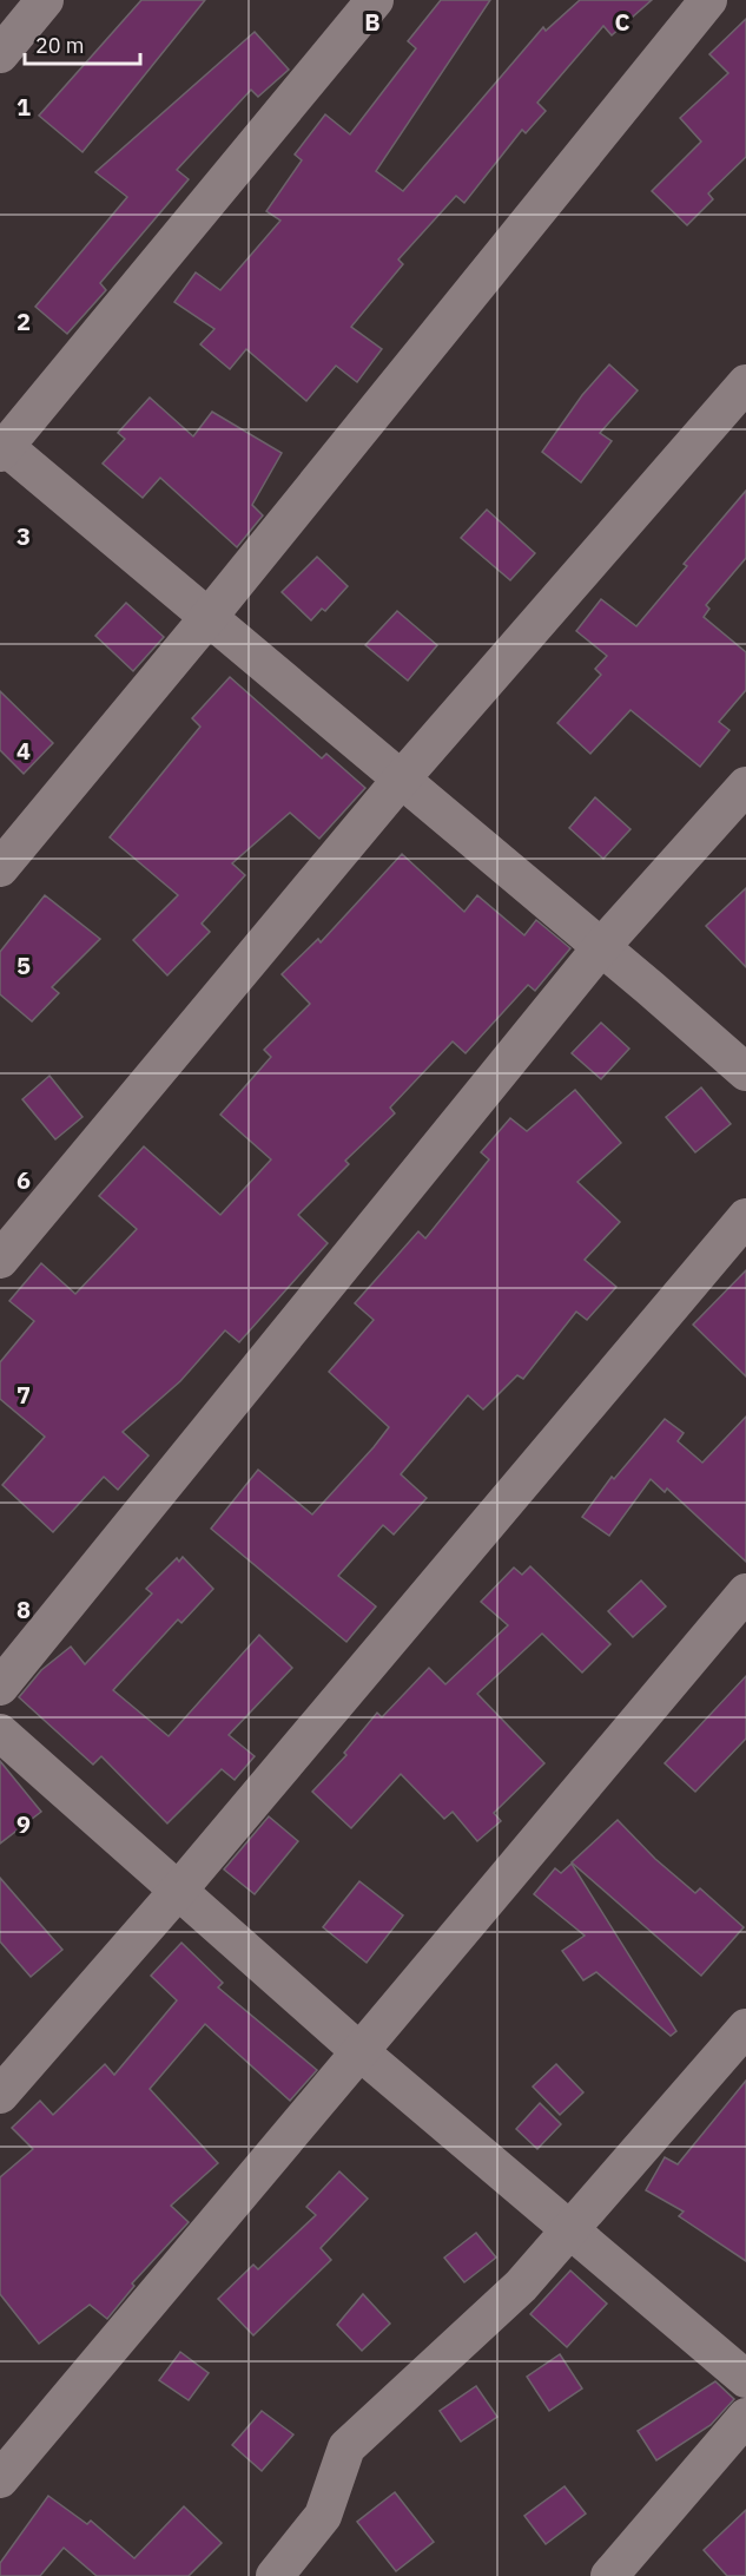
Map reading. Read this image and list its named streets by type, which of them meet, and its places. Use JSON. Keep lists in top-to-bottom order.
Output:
{
  "scale_bar": "20 m",
  "grid": {
    "columns": ["B", "C"],
    "rows": [
      "1",
      "2",
      "3",
      "4",
      "5",
      "6",
      "7",
      "8",
      "9"
    ]
  }
}
